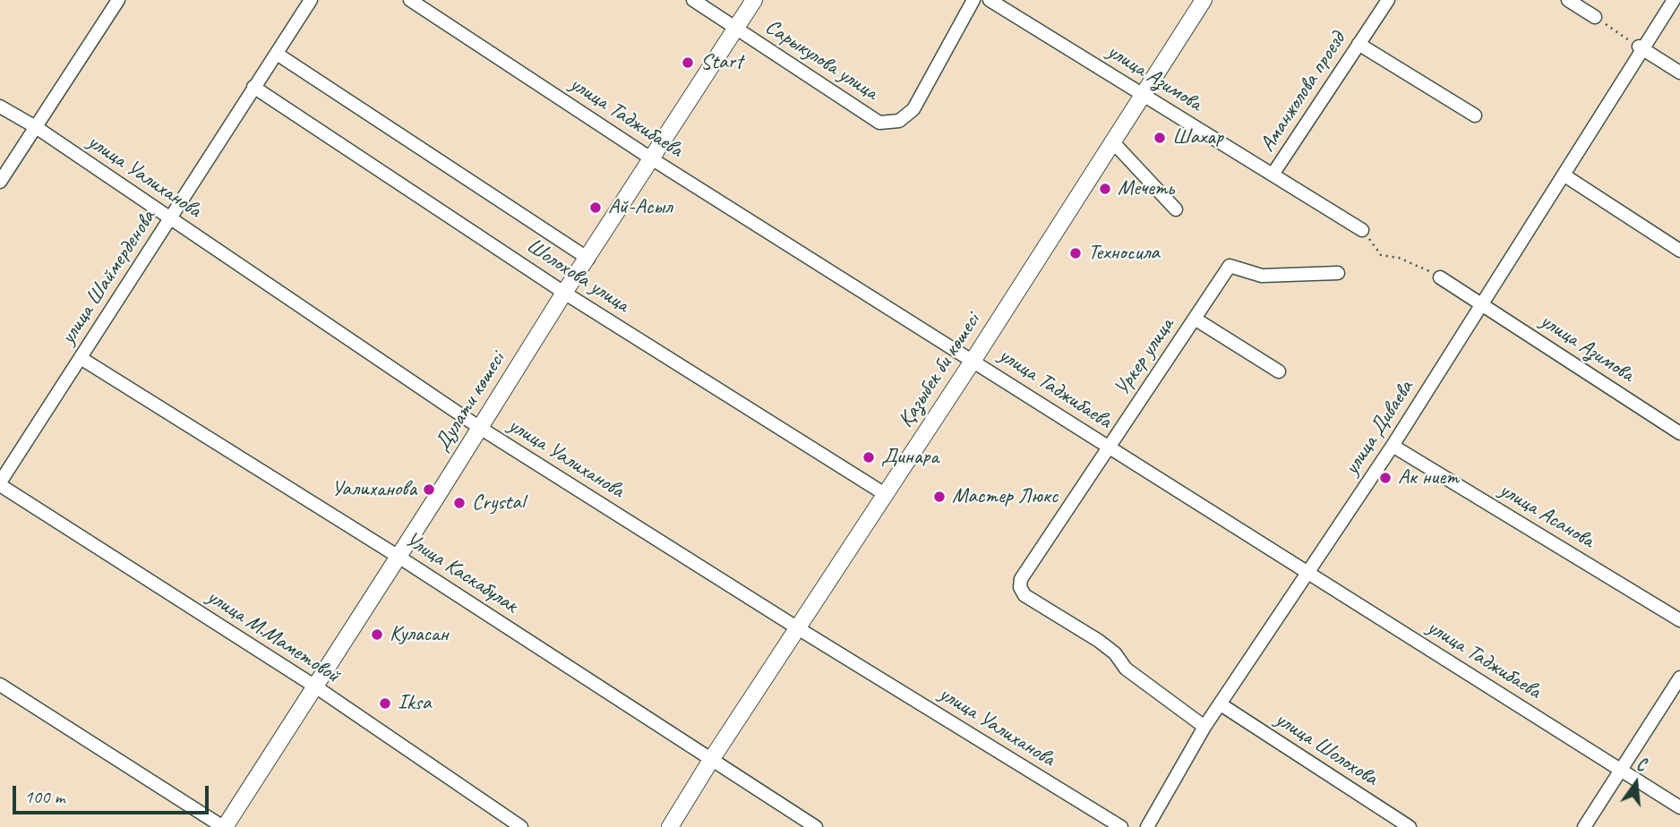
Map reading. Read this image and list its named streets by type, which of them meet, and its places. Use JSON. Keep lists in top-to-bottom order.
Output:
{
  "streets": {
    "main road": ["Қазыбек би көшесі", "Дулати көшесі"],
    "street": [
      "Сарыкулова улица",
      "улица Азимова",
      "Аманжолова проезд",
      "улица Таджибаева",
      "улица Уалиханова",
      "Шолохова улица",
      "улица Шаймерденова",
      "Уркер улица",
      "улица Диваева",
      "улица Асанова",
      "Улица Каскабулак",
      "улица М.Маметовой",
      "улица Шолохова"
    ]
  },
  "crossings": [
    ["Сарыкулова улица", "Дулати көшесі"],
    ["улица Азимова", "Аманжолова проезд"],
    ["улица Азимова", "Қазыбек би көшесі"],
    ["улица Азимова", "улица Диваева"],
    ["улица Таджибаева", "Уркер улица"],
    ["улица Таджибаева", "Қазыбек би көшесі"],
    ["улица Таджибаева", "Дулати көшесі"],
    ["улица Таджибаева", "улица Диваева"],
    ["улица Уалиханова", "улица Шаймерденова"],
    ["улица Уалиханова", "Қазыбек би көшесі"],
    ["улица Уалиханова", "Дулати көшесі"],
    ["Шолохова улица", "улица Шаймерденова"],
    ["Шолохова улица", "Қазыбек би көшесі"],
    ["Шолохова улица", "Дулати көшесі"],
    ["улица Шаймерденова", "Улица Каскабулак"],
    ["улица Шаймерденова", "улица М.Маметовой"],
    ["Уркер улица", "улица Диваева"],
    ["Қазыбек би көшесі", "Улица Каскабулак"],
    ["Дулати көшесі", "Улица Каскабулак"],
    ["Дулати көшесі", "улица М.Маметовой"],
    ["улица Диваева", "улица Асанова"],
    ["улица Диваева", "улица Шолохова"]
  ],
  "places": [
    "Start",
    "Шахар",
    "Мечеть",
    "Ай-Асыл",
    "Техносила",
    "Динара",
    "Ак ниет",
    "Уалиханова",
    "Мастер Люкс",
    "Crystal",
    "Куласан",
    "Iksa"
  ],
  "scale_bar": "100 m",
  "north": "top"
}
